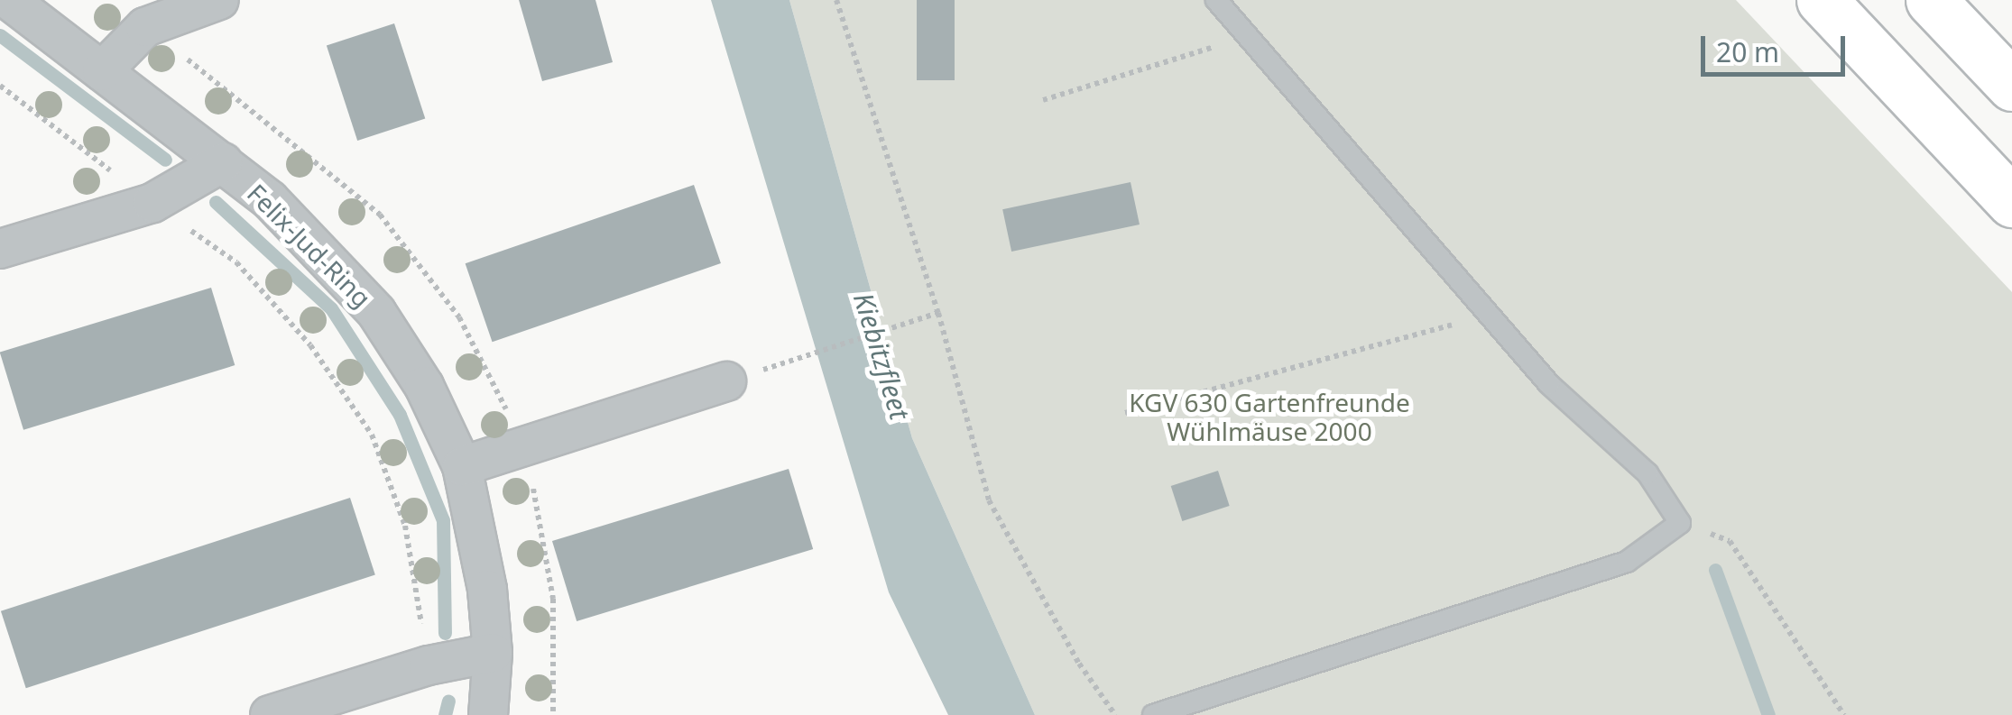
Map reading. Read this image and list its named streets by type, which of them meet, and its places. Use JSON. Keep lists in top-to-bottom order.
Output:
{
  "streets": {
    "street": ["Felix-Jud-Ring"]
  },
  "water": ["Kiebitzfleet"],
  "parks": ["KGV 630 Gartenfreunde Wühlmäuse 2000"],
  "scale_bar": "20 m"
}
